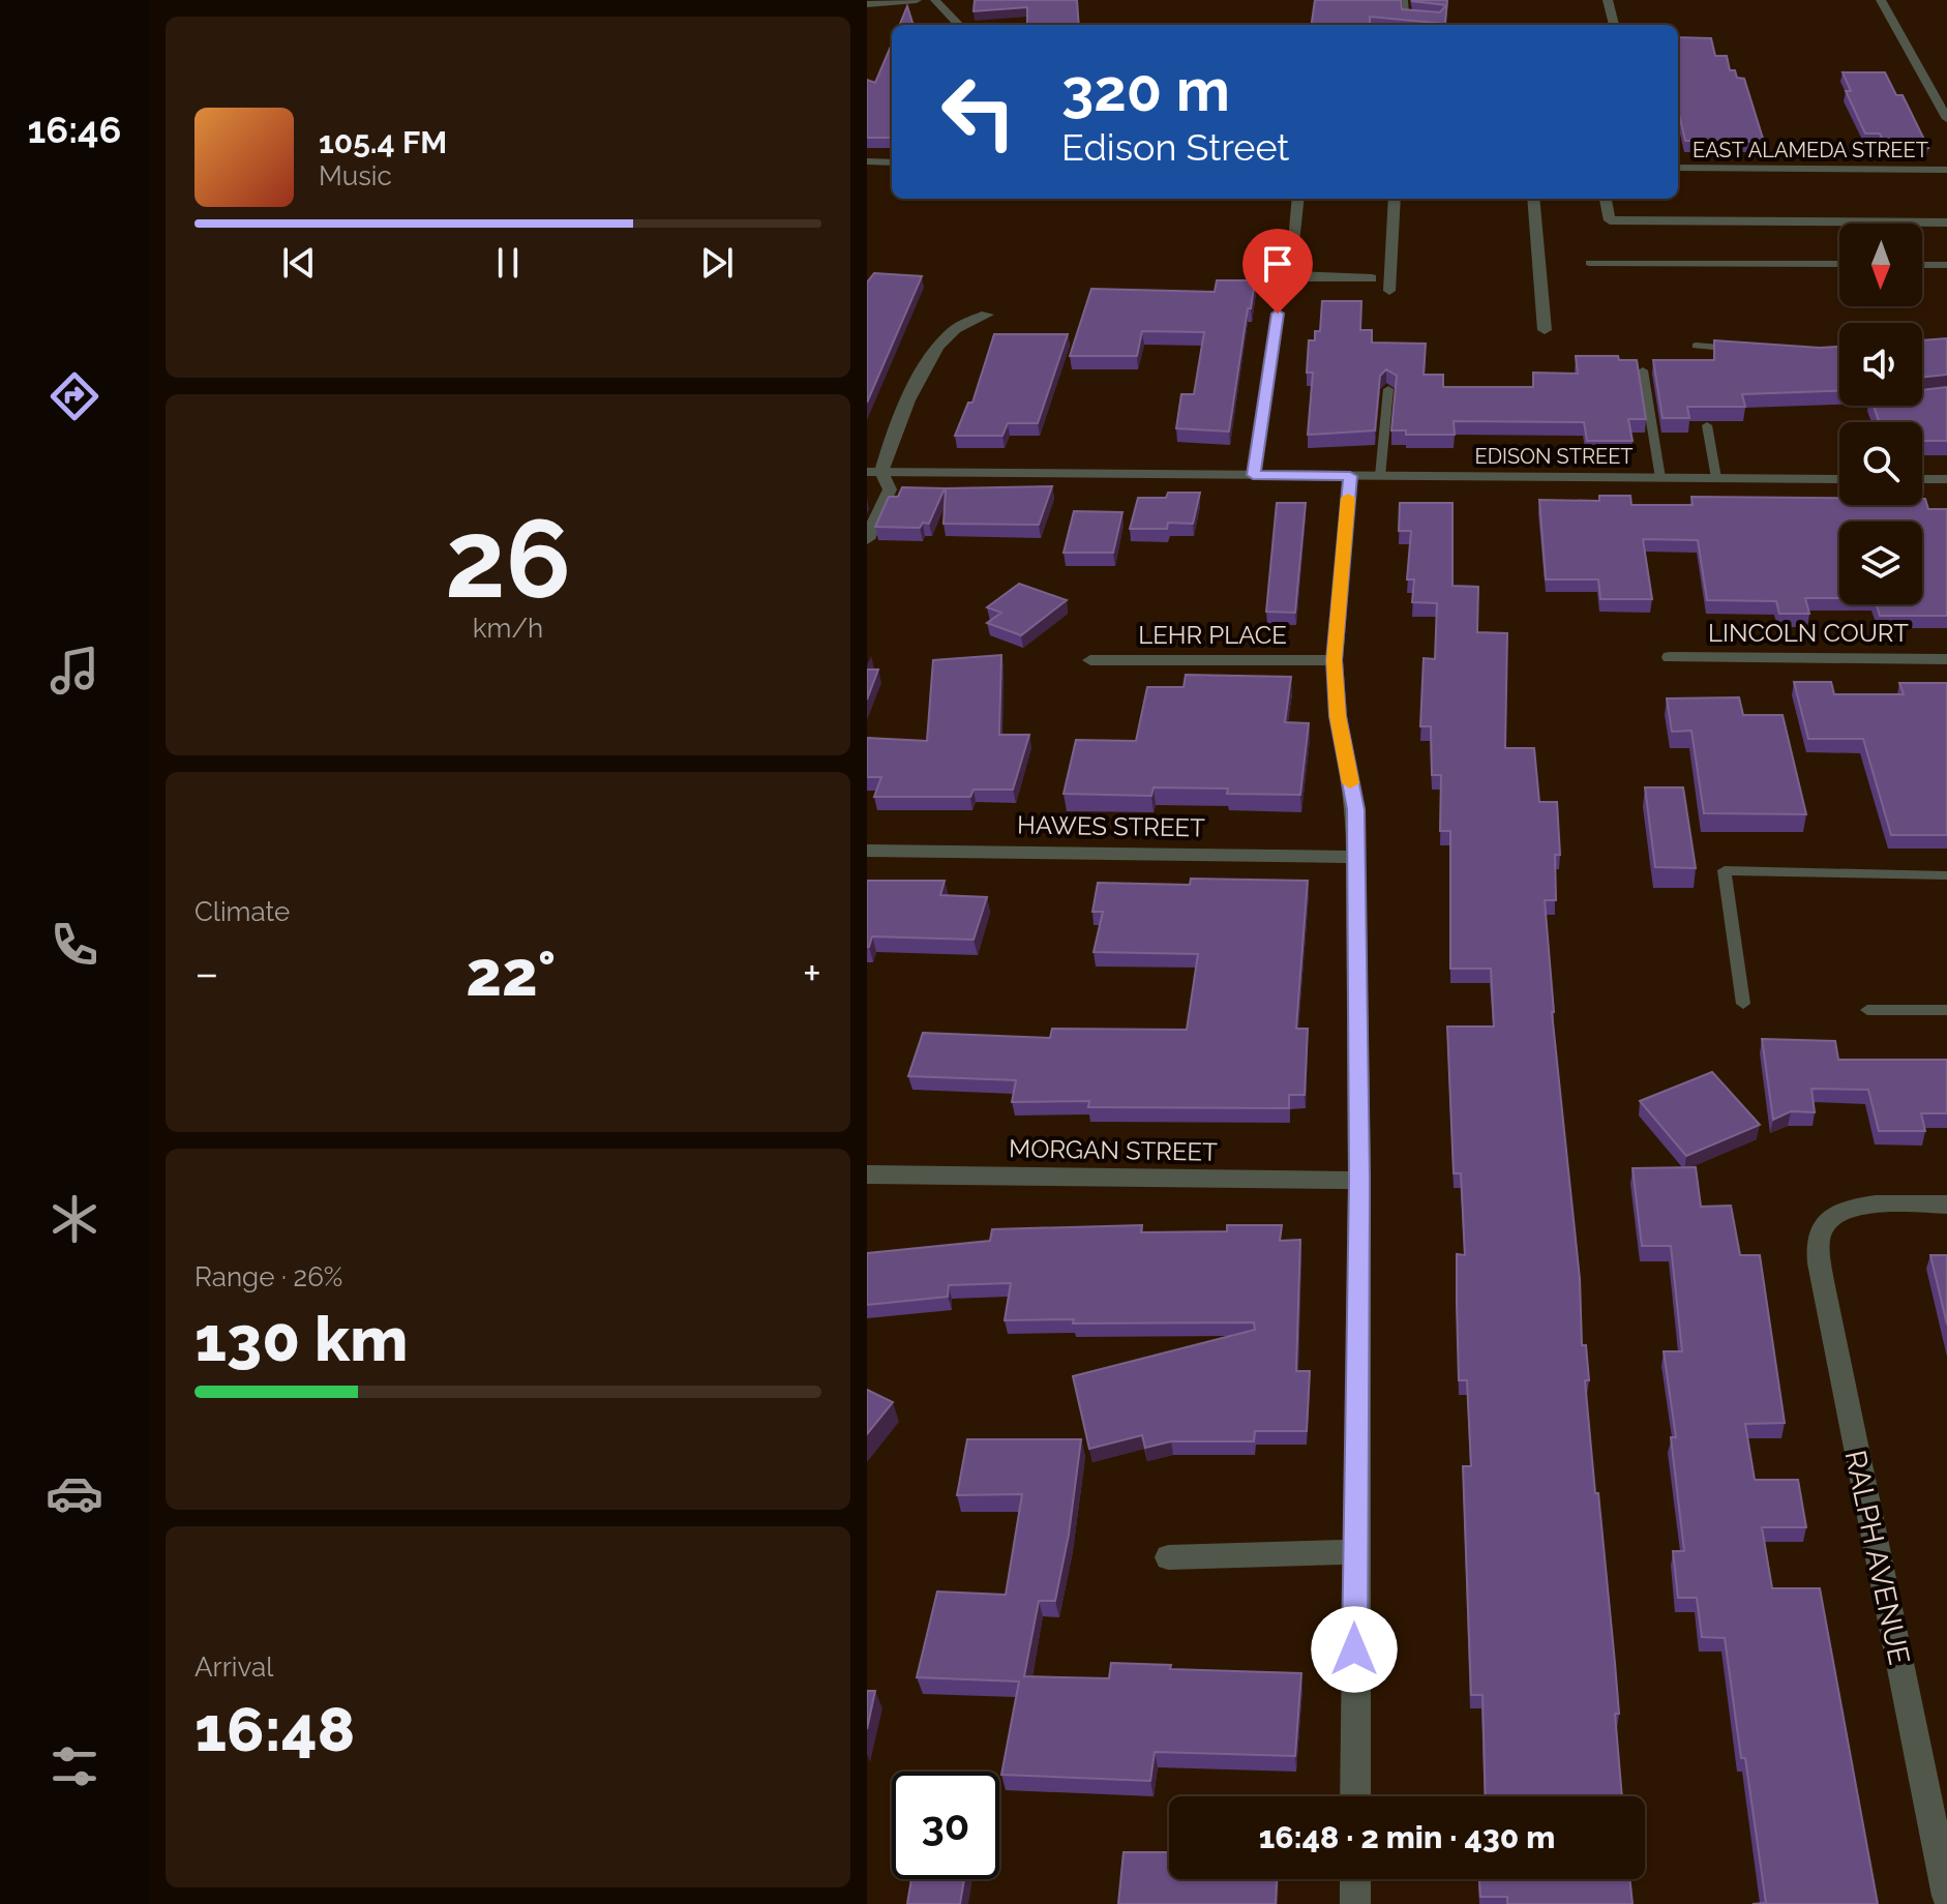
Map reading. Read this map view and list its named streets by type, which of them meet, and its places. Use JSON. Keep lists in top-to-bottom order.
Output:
{
  "streets": {
    "street": [
      "EAST ALAMEDA STREET",
      "EDISON STREET",
      "LINCOLN COURT",
      "LEHR PLACE",
      "HAWES STREET",
      "MORGAN STREET",
      "RALPH AVENUE"
    ]
  },
  "north": "bottom",
  "page": {
    "tabs": "16:46",
    "turn": ["320 m", "Edison Street"],
    "song": ["105.4 FM", "Music"],
    "tile": [
      ["26", "km/h"],
      "Climate",
      ["Range · 26%", "130 km"],
      ["Arrival", "16:48"]
    ],
    "heat": ["−", "22°", "+"],
    "limit": "30",
    "trip": "16:48 · 2 min · 430 m"
  }
}
